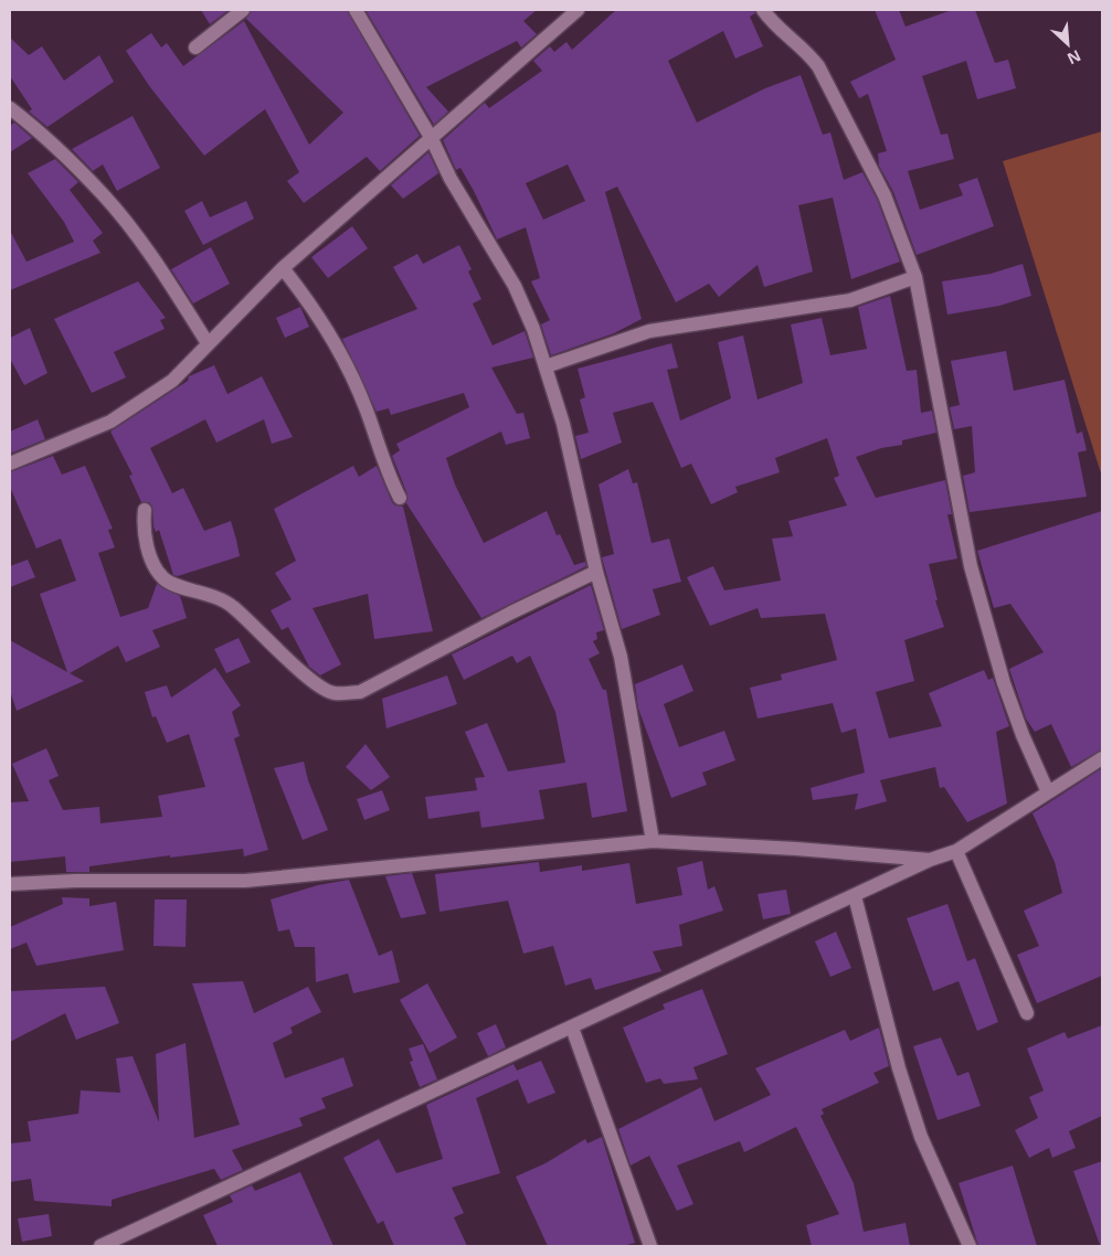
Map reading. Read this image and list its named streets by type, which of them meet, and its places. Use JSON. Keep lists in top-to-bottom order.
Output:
{
  "north": "bottom right"
}
